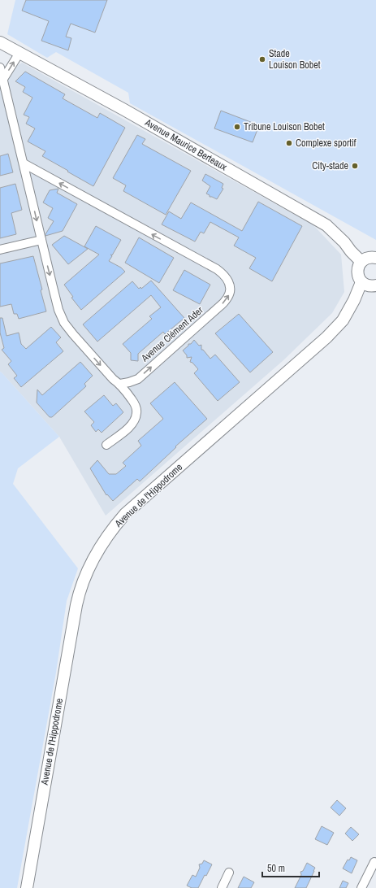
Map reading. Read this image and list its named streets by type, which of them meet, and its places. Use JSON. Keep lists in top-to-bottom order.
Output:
{
  "streets": {
    "main road": ["Avenue Maurice Berteaux", "Avenue de l'Hippodrome"],
    "street": ["Avenue Clément Ader"]
  },
  "places": [
    "Stade Louison Bobet",
    "Tribune Louison Bobet",
    "Complexe sportif",
    "City-stade"
  ],
  "scale_bar": "50 m"
}
